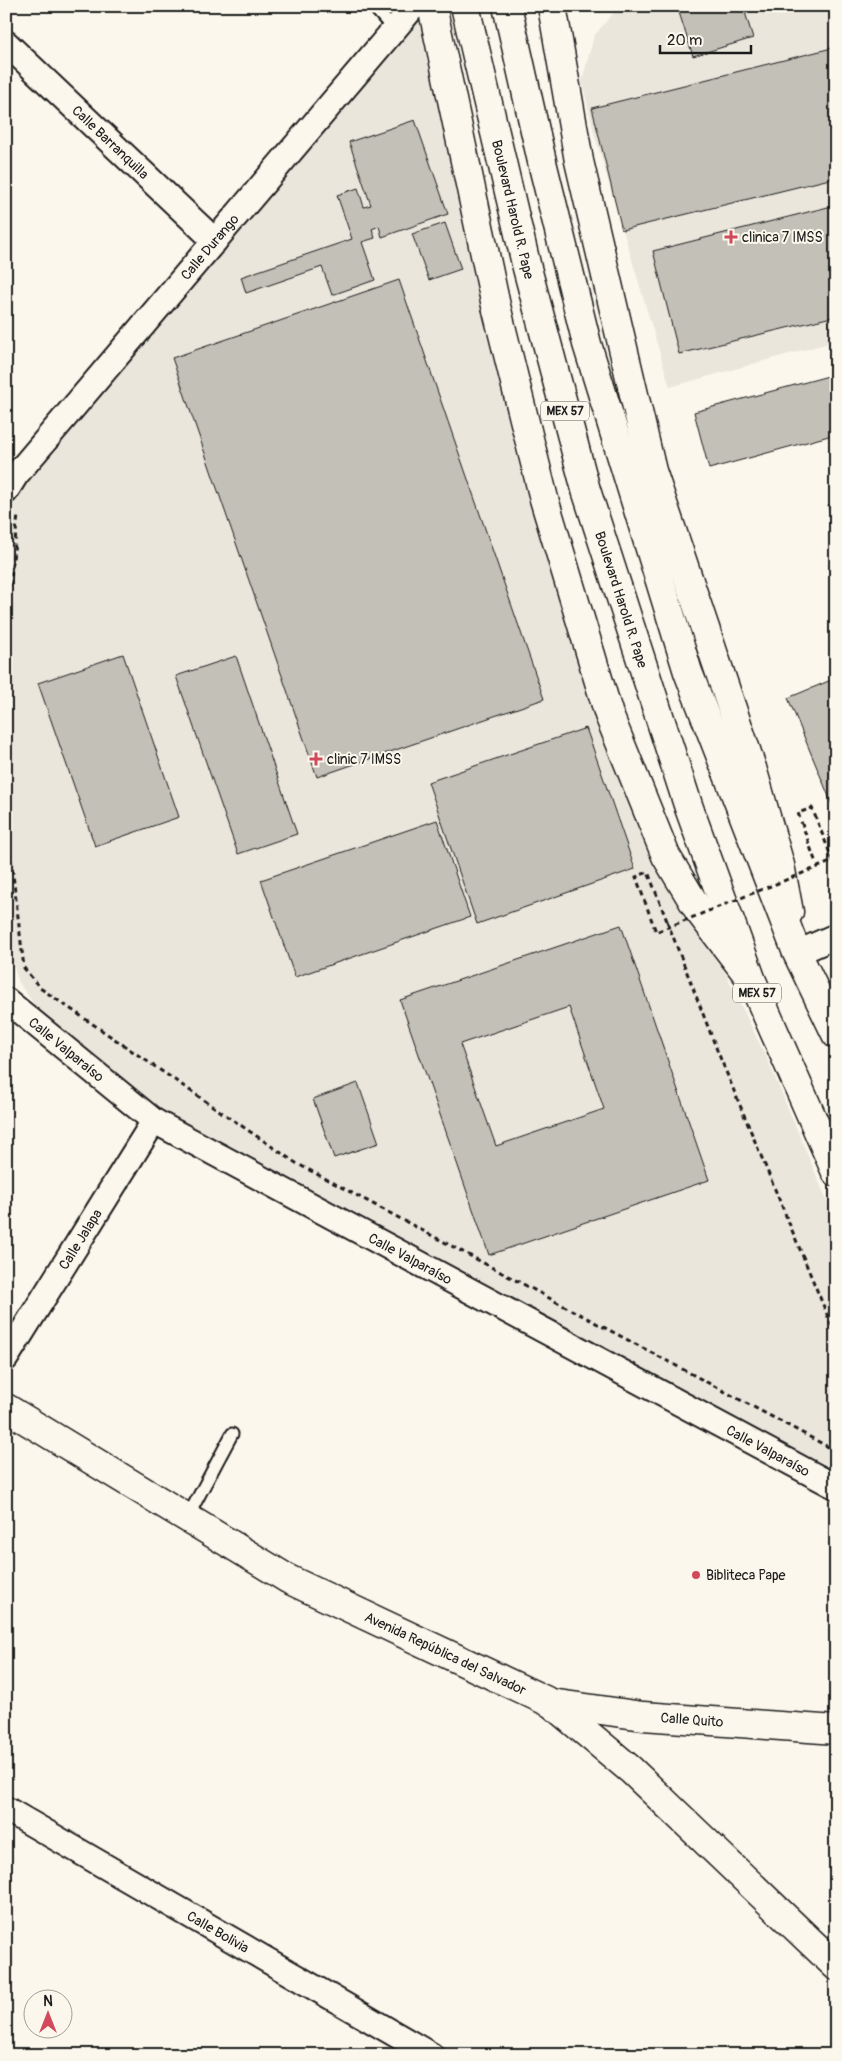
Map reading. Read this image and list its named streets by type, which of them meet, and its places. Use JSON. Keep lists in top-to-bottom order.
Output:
{
  "streets": {
    "main road": [
      "Boulevard Harold R. Pape",
      "MEX 57",
      "Avenida República del Salvador",
      "Calle Quito"
    ],
    "street": [
      "Calle Barranquilla",
      "Calle Durango",
      "Calle Valparaíso",
      "Calle Jalapa",
      "Calle Bolivia"
    ]
  },
  "crossings": [
    ["Calle Barranquilla", "Calle Durango"],
    ["Calle Valparaíso", "Calle Jalapa"],
    ["Avenida República del Salvador", "Calle Quito"]
  ],
  "places": {
    "health": ["clinica 7 IMSS", "clinic 7 IMSS"],
    "other": ["Bibliteca Pape"]
  },
  "scale_bar": "20 m",
  "north": "top"
}
